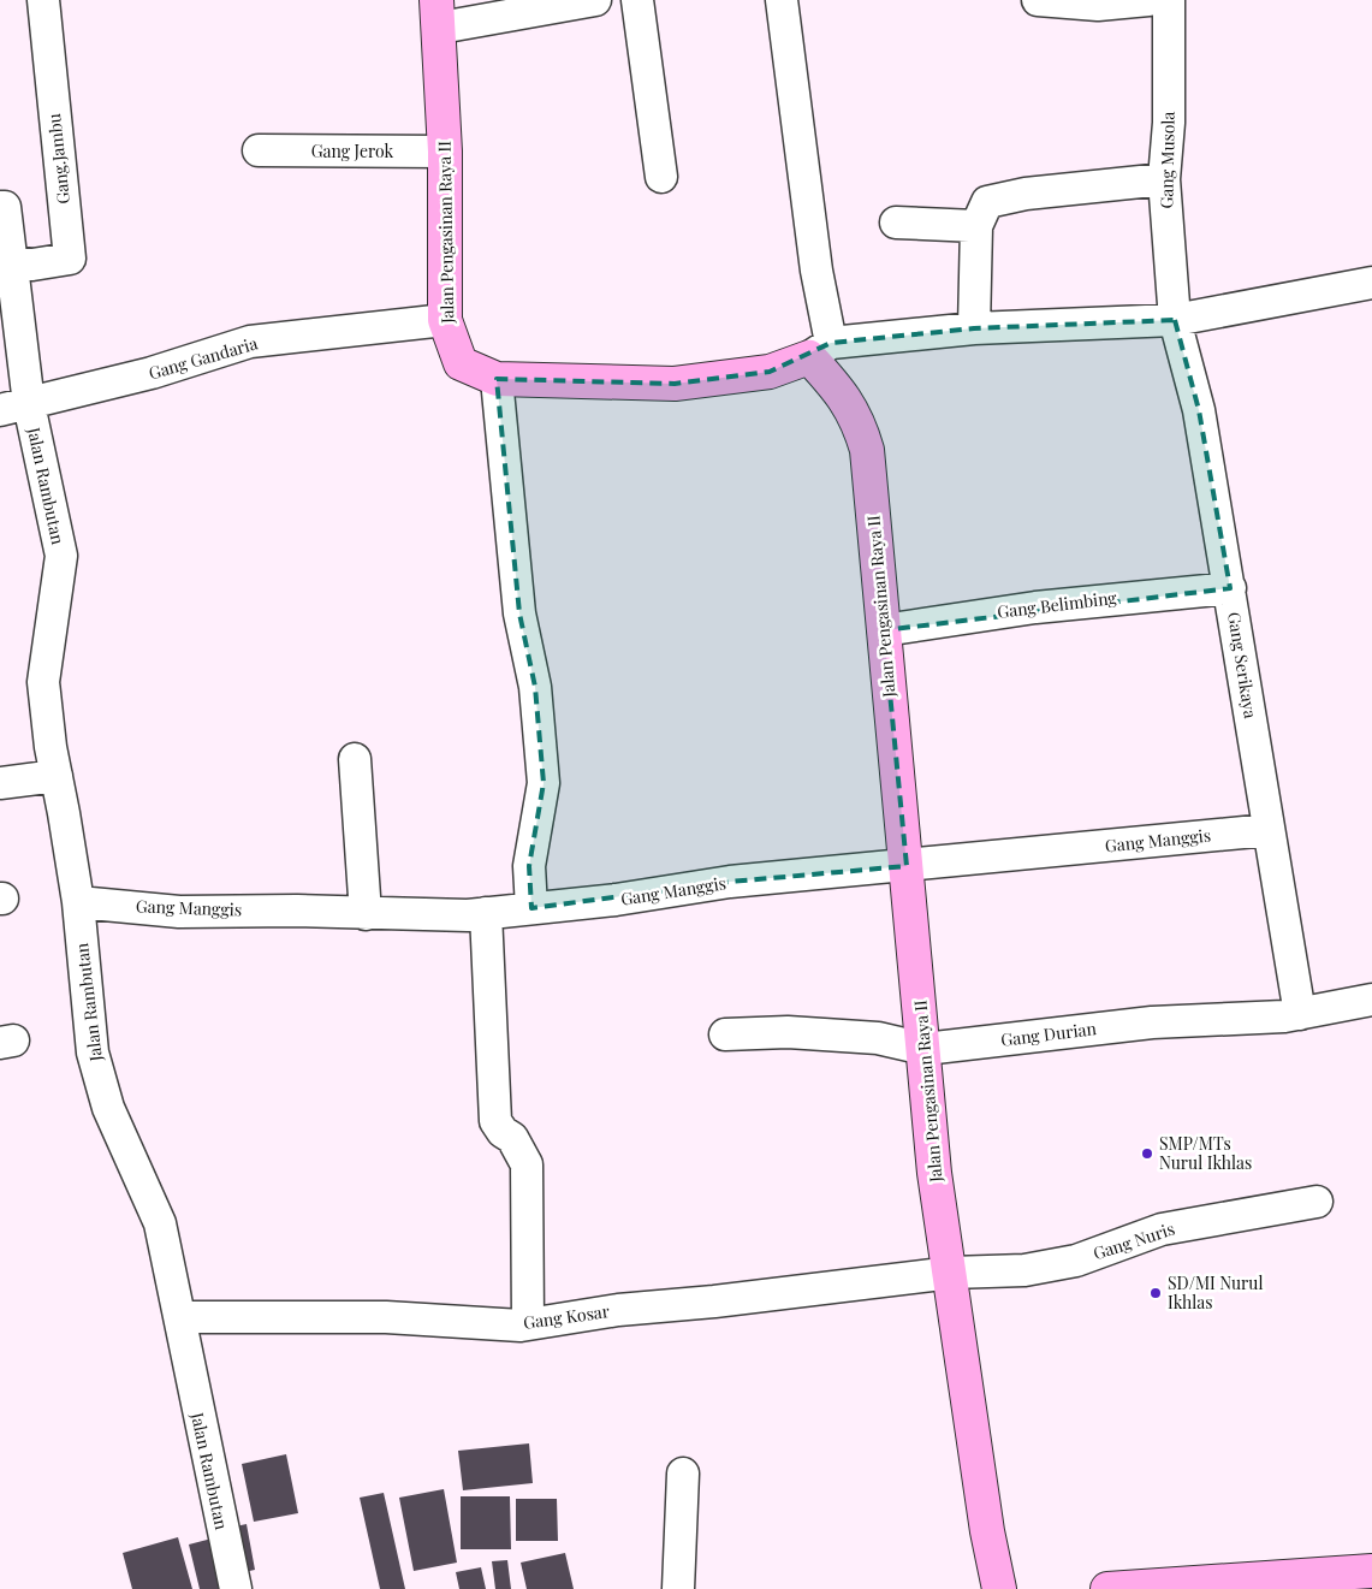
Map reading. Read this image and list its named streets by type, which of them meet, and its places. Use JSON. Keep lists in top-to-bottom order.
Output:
{
  "streets": {
    "street": [
      "Gang Jerok",
      "Gang.Jambu",
      "Gang Musola",
      "Jalan Pengasinan Raya II",
      "Gang Gandaria",
      "Jalan Rambutan",
      "Gang Belimbing",
      "Gang Serikaya",
      "Gang Manggis",
      "Gang Durian",
      "Gang Nuris",
      "Gang Kosar"
    ]
  },
  "crossings": [
    ["Gang Jerok", "Jalan Pengasinan Raya II"],
    ["Gang.Jambu", "Jalan Rambutan"],
    ["Gang Musola", "Gang Serikaya"],
    ["Jalan Pengasinan Raya II", "Gang Gandaria"],
    ["Jalan Pengasinan Raya II", "Gang Belimbing"],
    ["Jalan Pengasinan Raya II", "Gang Manggis"],
    ["Jalan Pengasinan Raya II", "Gang Durian"],
    ["Jalan Pengasinan Raya II", "Gang Nuris"],
    ["Jalan Pengasinan Raya II", "Gang Kosar"],
    ["Gang Gandaria", "Jalan Rambutan"],
    ["Jalan Rambutan", "Gang Manggis"],
    ["Jalan Rambutan", "Gang Kosar"],
    ["Gang Belimbing", "Gang Serikaya"],
    ["Gang Serikaya", "Gang Manggis"],
    ["Gang Serikaya", "Gang Durian"],
    ["Gang Nuris", "Gang Kosar"]
  ],
  "places": ["SMP/MTs Nurul Ikhlas", "SD/MI Nurul Ikhlas"]
}
